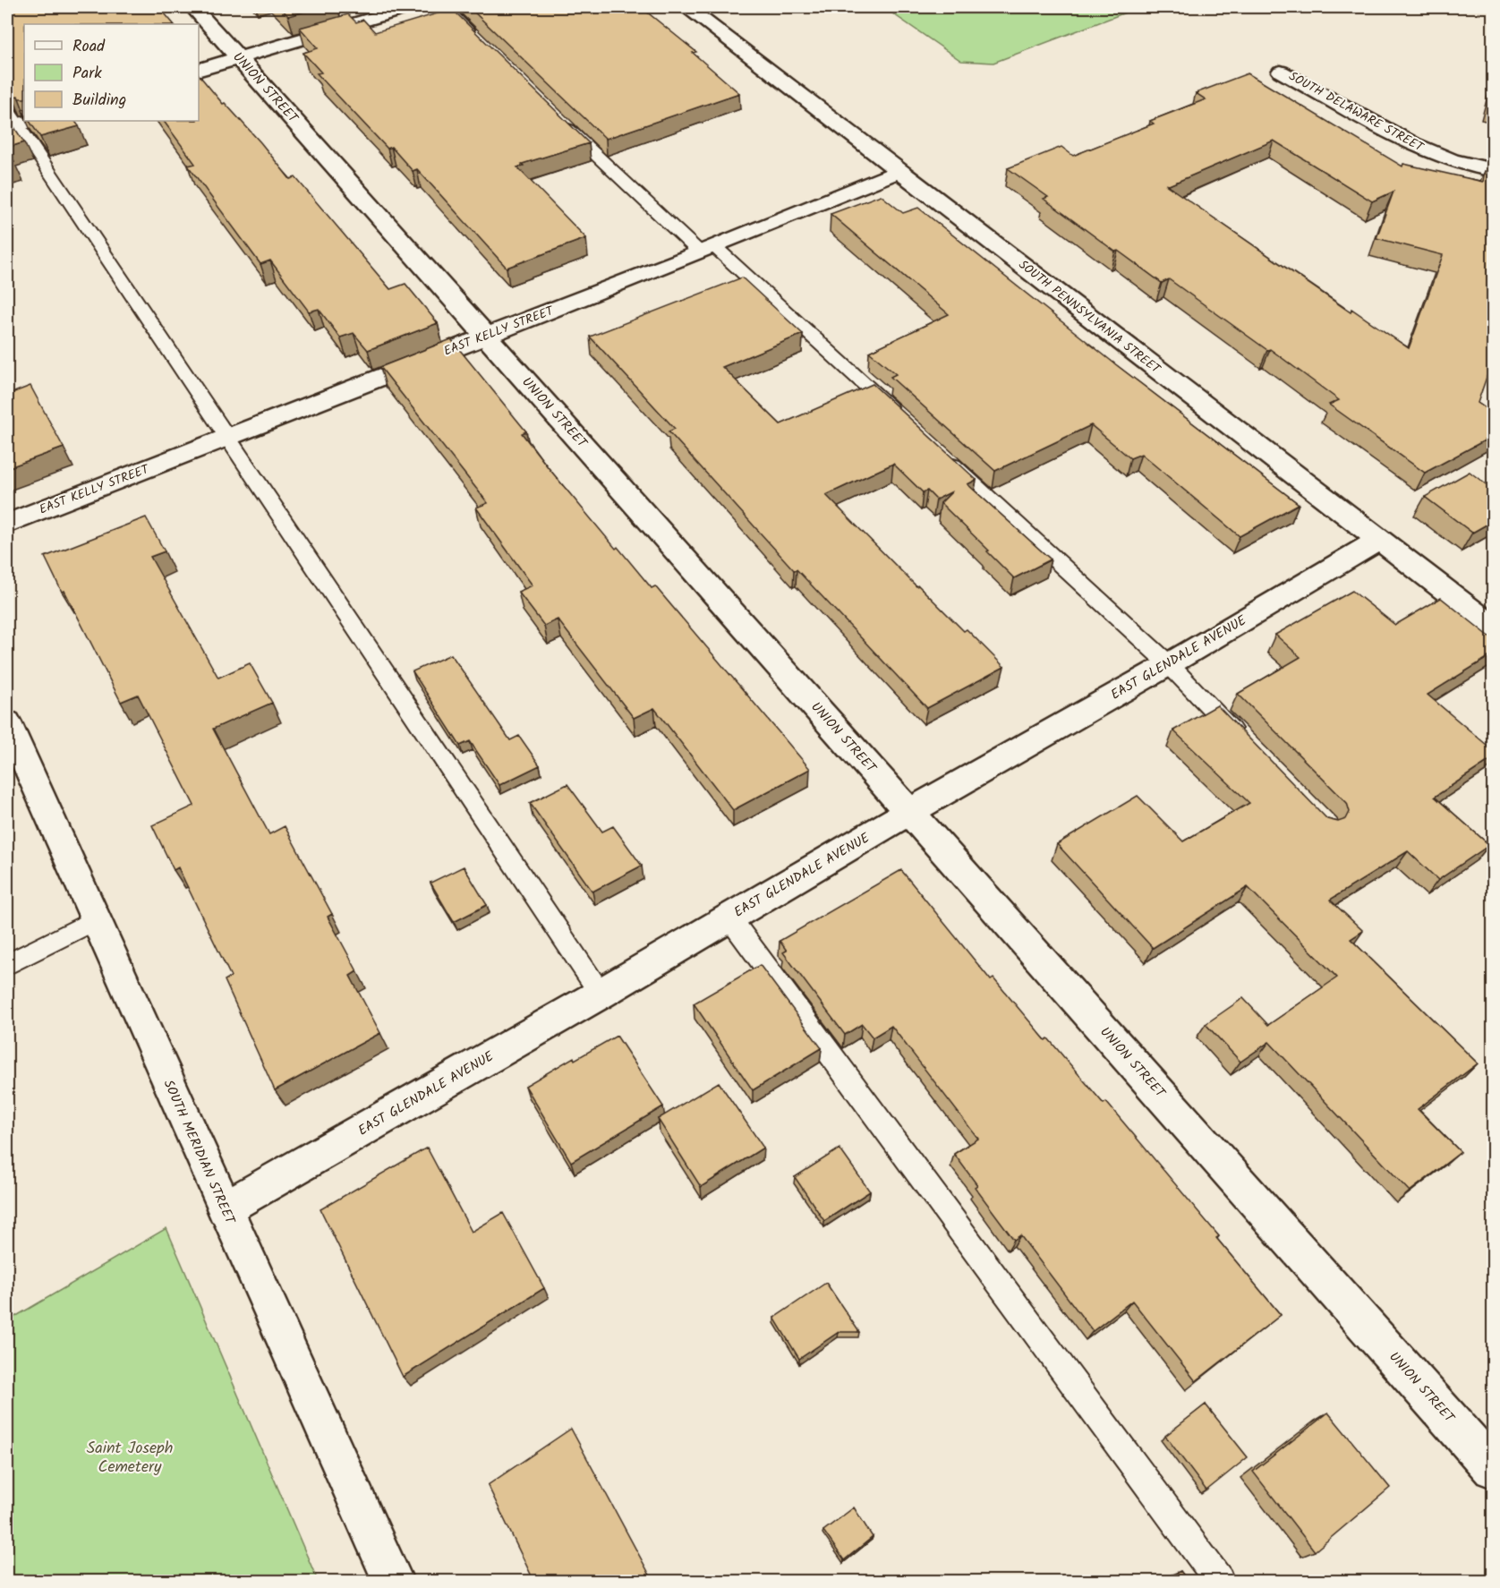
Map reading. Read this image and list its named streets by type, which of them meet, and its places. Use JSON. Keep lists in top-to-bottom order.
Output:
{
  "streets": {
    "street": [
      "UNION STREET",
      "SOUTH DELAWARE STREET",
      "SOUTH PENNSYLVANIA STREET",
      "EAST KELLY STREET",
      "EAST GLENDALE AVENUE",
      "SOUTH MERIDIAN STREET"
    ]
  },
  "crossings": [
    ["UNION STREET", "EAST KELLY STREET"],
    ["UNION STREET", "EAST GLENDALE AVENUE"],
    ["SOUTH PENNSYLVANIA STREET", "EAST KELLY STREET"],
    ["SOUTH PENNSYLVANIA STREET", "EAST GLENDALE AVENUE"],
    ["EAST GLENDALE AVENUE", "SOUTH MERIDIAN STREET"]
  ],
  "parks": ["Saint Joseph Cemetery"],
  "legend": ["Road", "Park", "Building"]
}
